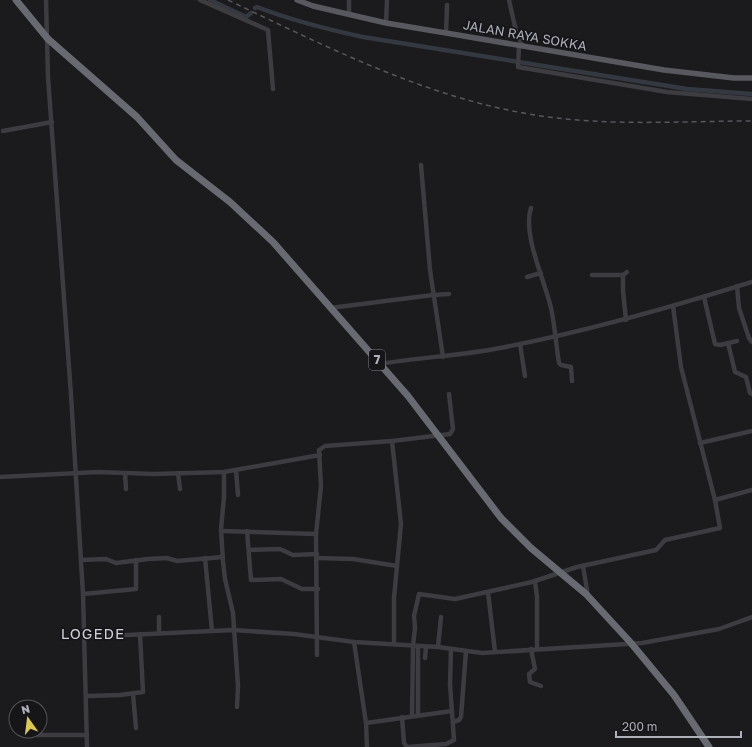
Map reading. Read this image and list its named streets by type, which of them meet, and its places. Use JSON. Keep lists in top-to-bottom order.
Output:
{
  "streets": {
    "highway": ["7"],
    "main road": ["JALAN RAYA SOKKA"]
  },
  "districts": ["LOGEDE"],
  "scale_bar": "200 m",
  "north": "top"
}
